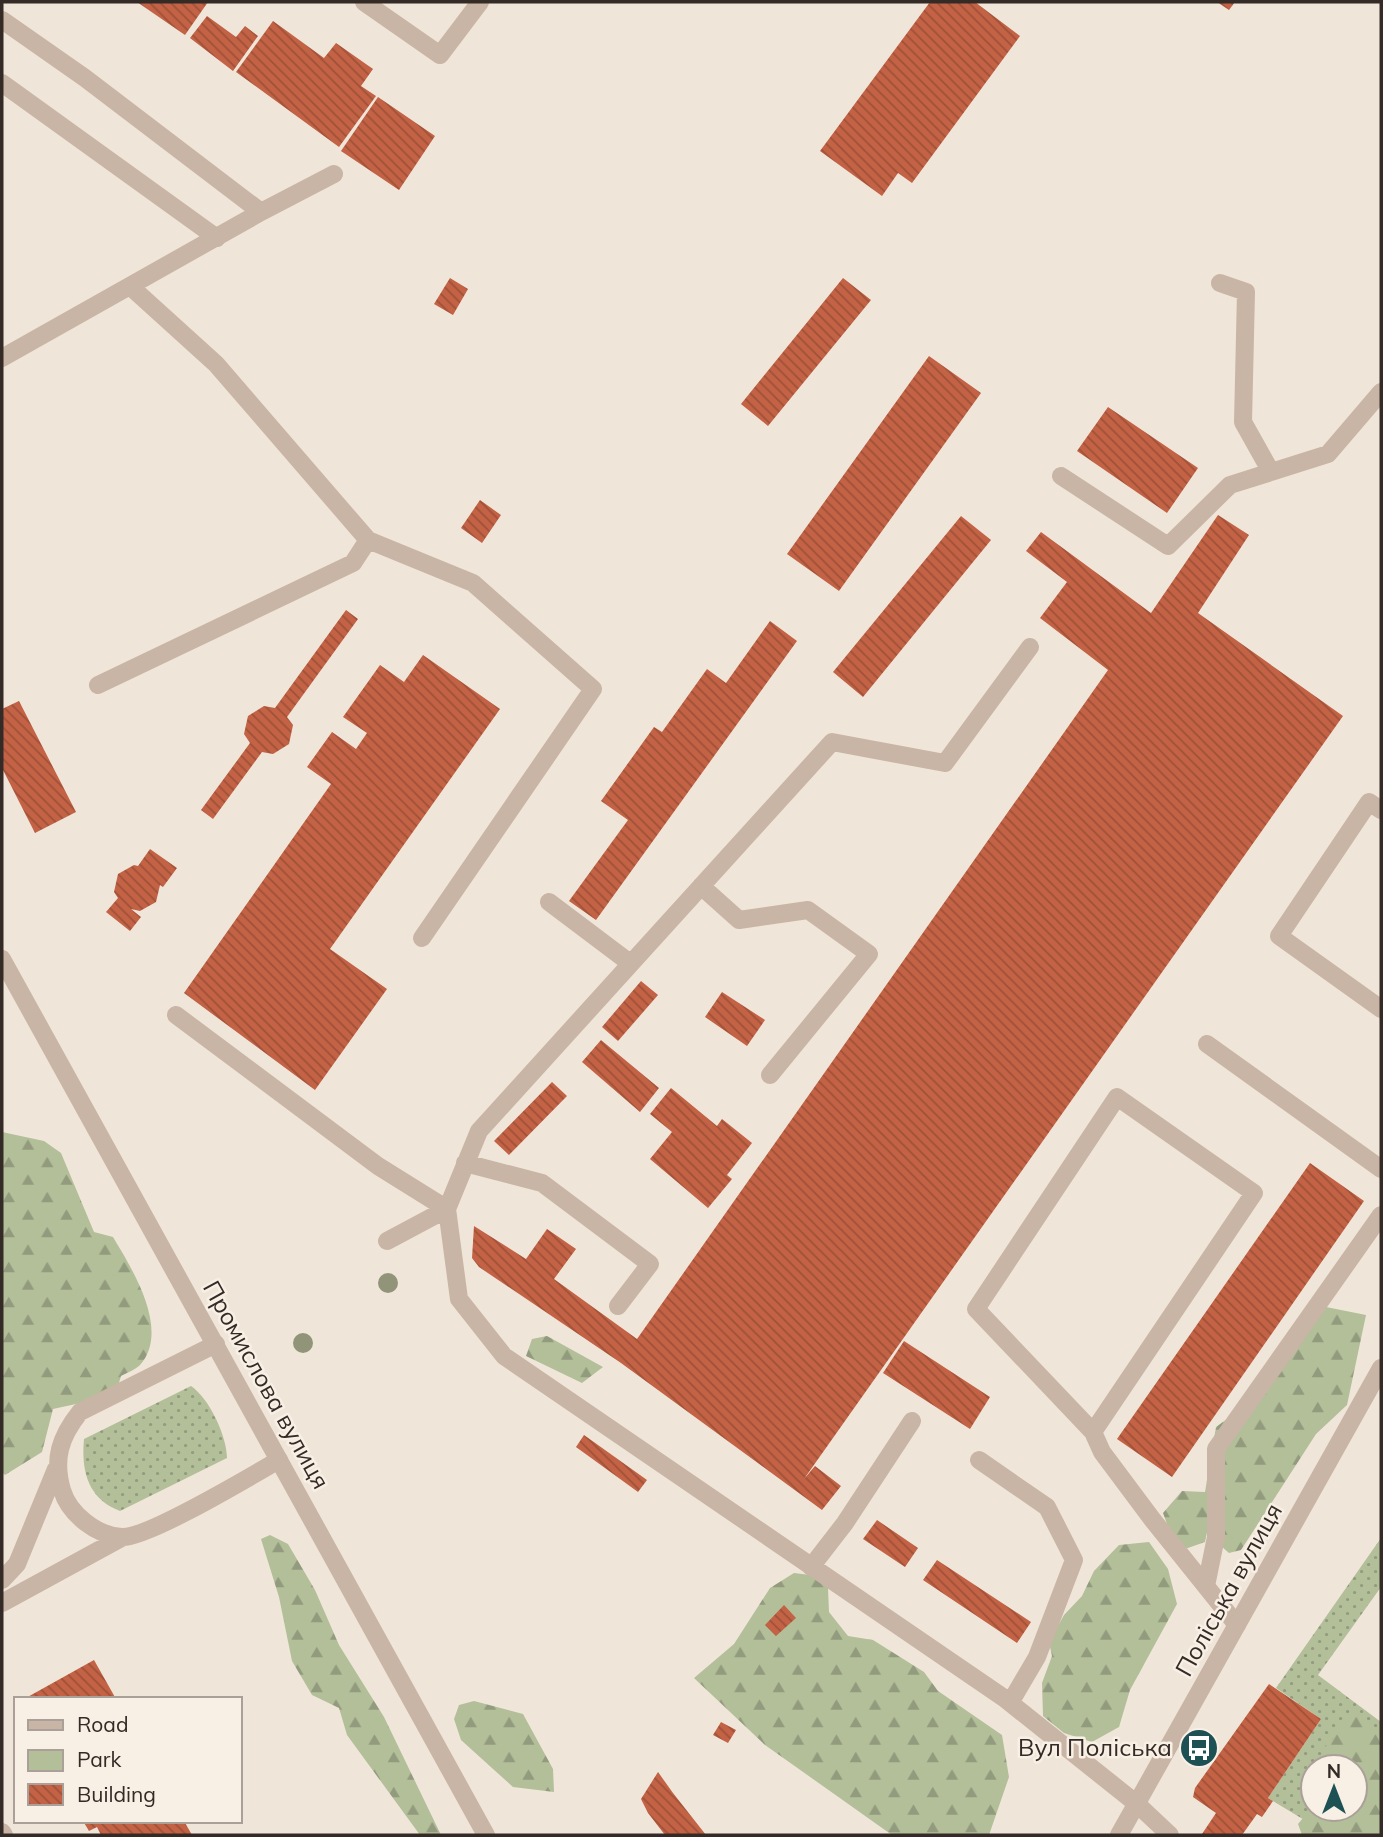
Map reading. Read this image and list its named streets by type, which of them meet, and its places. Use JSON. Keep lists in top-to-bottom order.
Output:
{
  "streets": {
    "street": ["Промислова вулиця", "Поліська вулиця"]
  },
  "places": {
    "bus stop": ["Вул Поліська"]
  },
  "legend": ["Road", "Park", "Building"],
  "north": "top"
}
